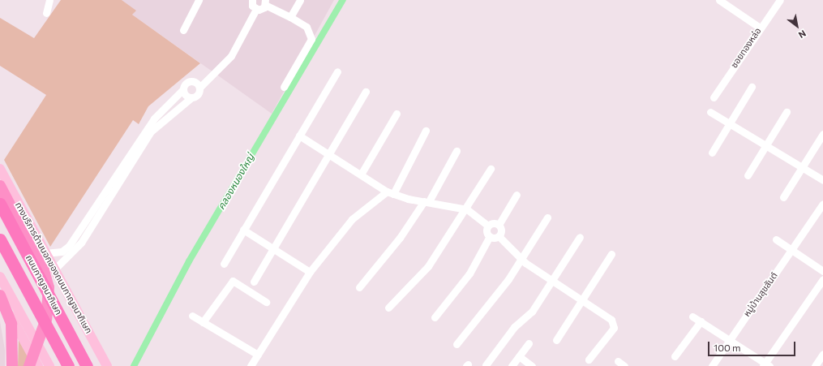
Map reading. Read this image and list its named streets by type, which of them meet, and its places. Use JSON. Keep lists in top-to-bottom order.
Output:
{
  "streets": {
    "highway": ["ถนนกาญจนาภิเษก"],
    "main road": ["ทางบริการด้านนอกของถนนกาญจนาภิเษก"],
    "street": ["ซอยทองหล่อ", "หมู่บ้านสุขสันต์"]
  },
  "water": ["คลองหนองใหญ่"],
  "scale_bar": "100 m",
  "north": "bottom right"
}
